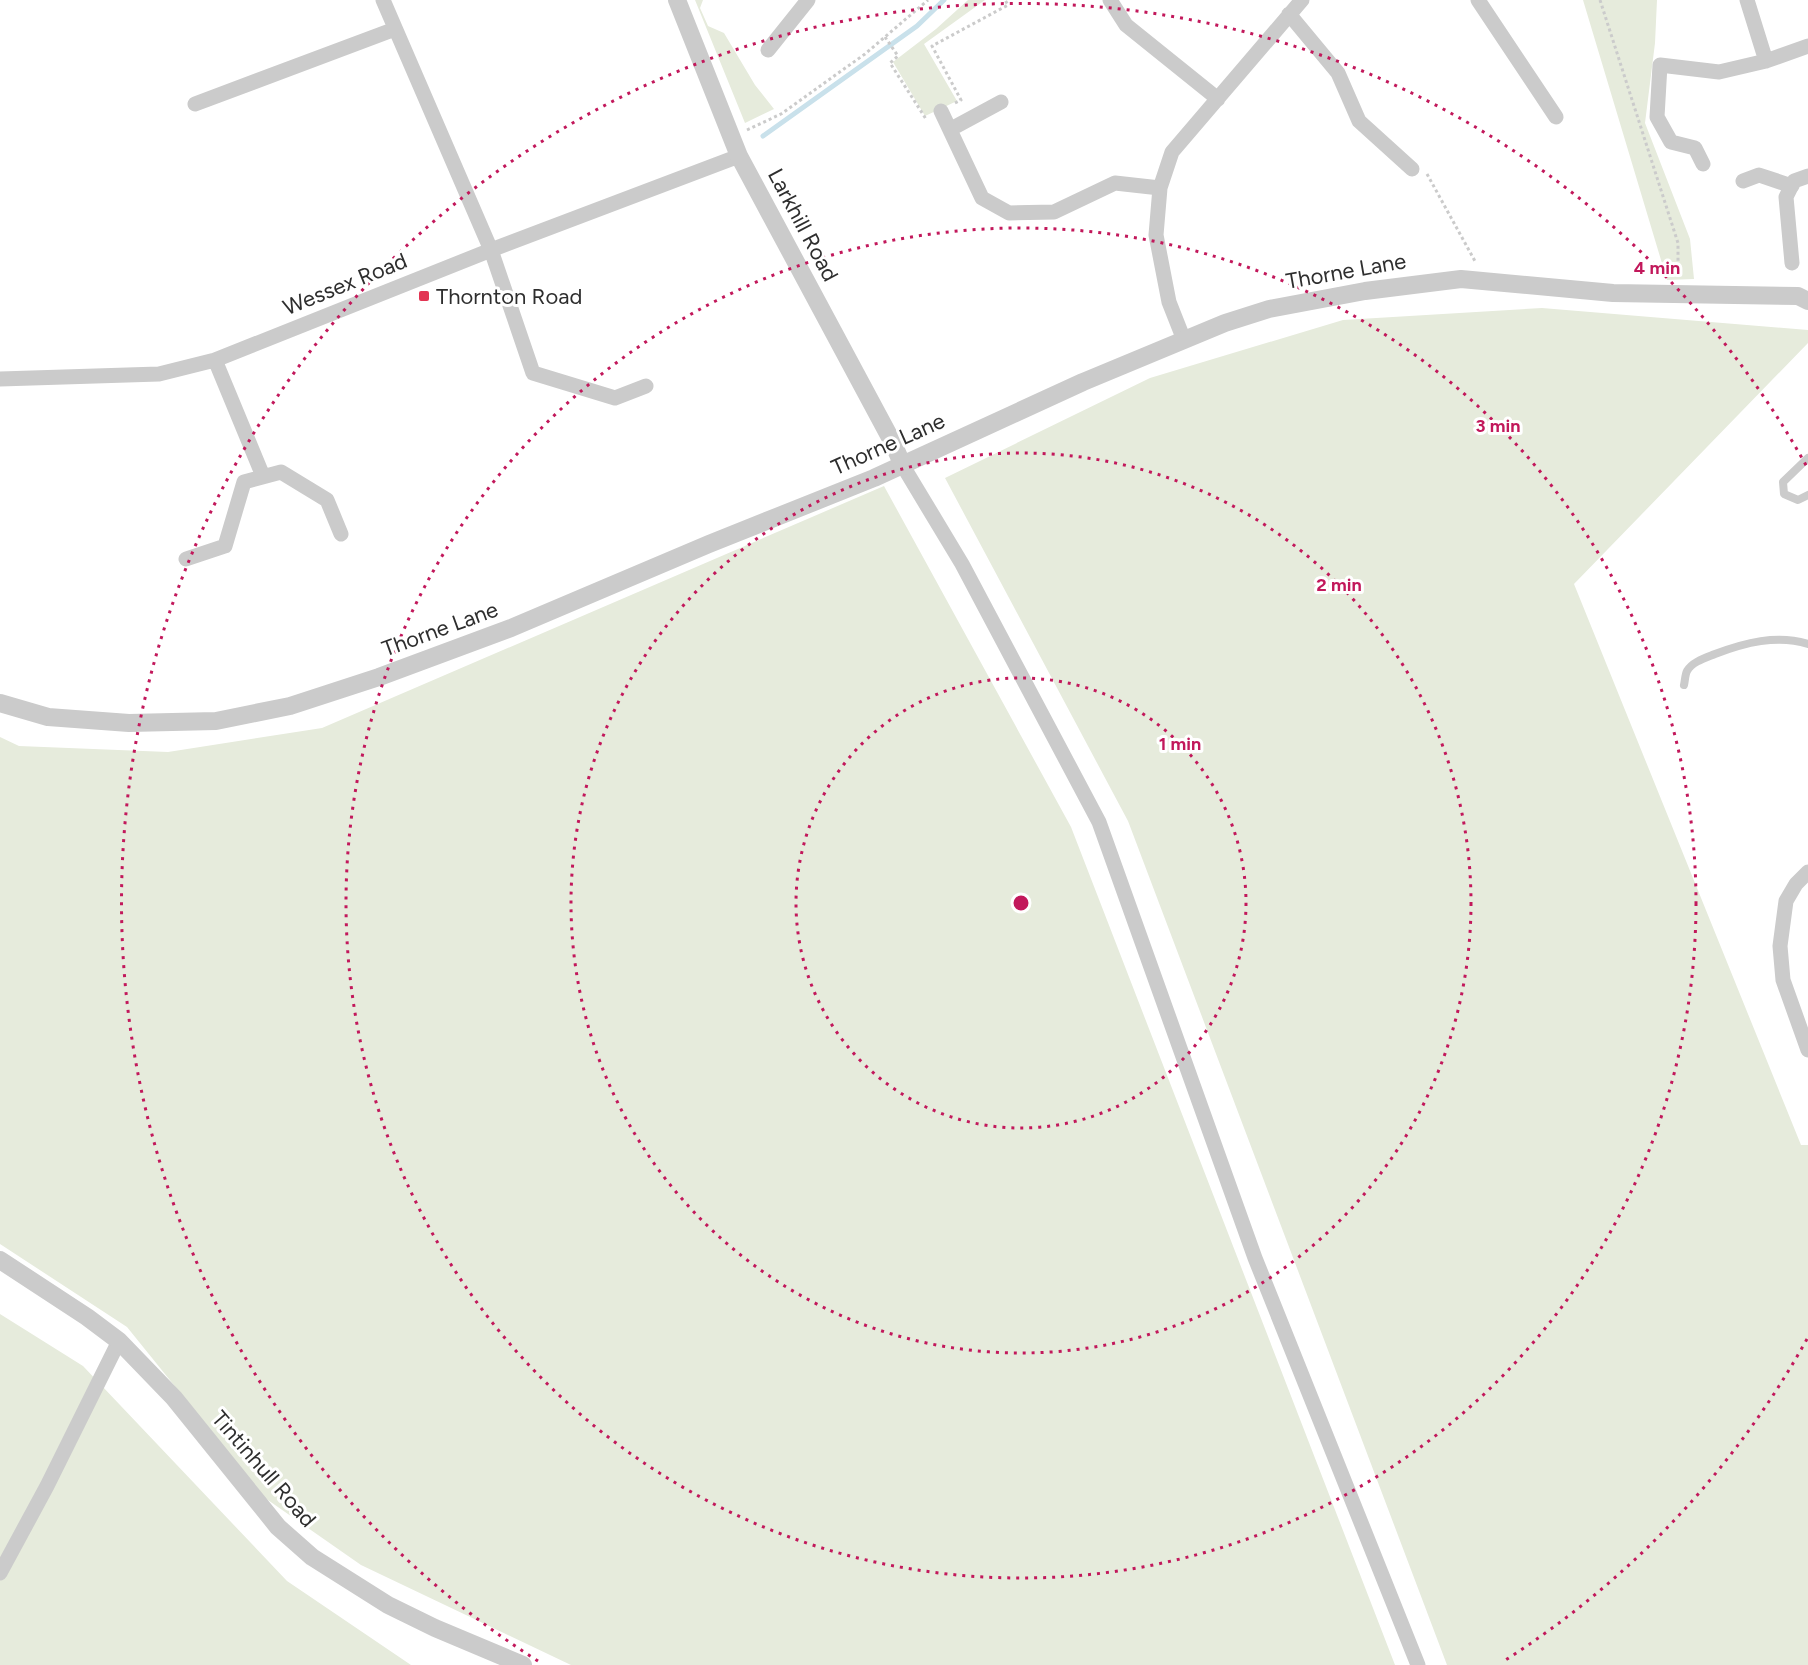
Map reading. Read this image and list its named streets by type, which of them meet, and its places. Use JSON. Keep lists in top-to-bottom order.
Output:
{
  "streets": {
    "street": [
      "Larkhill Road",
      "Thorne Lane",
      "Wessex Road",
      "Tintinhull Road"
    ]
  },
  "crossings": [
    ["Larkhill Road", "Thorne Lane"],
    ["Larkhill Road", "Wessex Road"]
  ],
  "places": {
    "transit": ["Thornton Road"]
  },
  "rings": [
    "4 min",
    "3 min",
    "2 min",
    "1 min"
  ]
}
